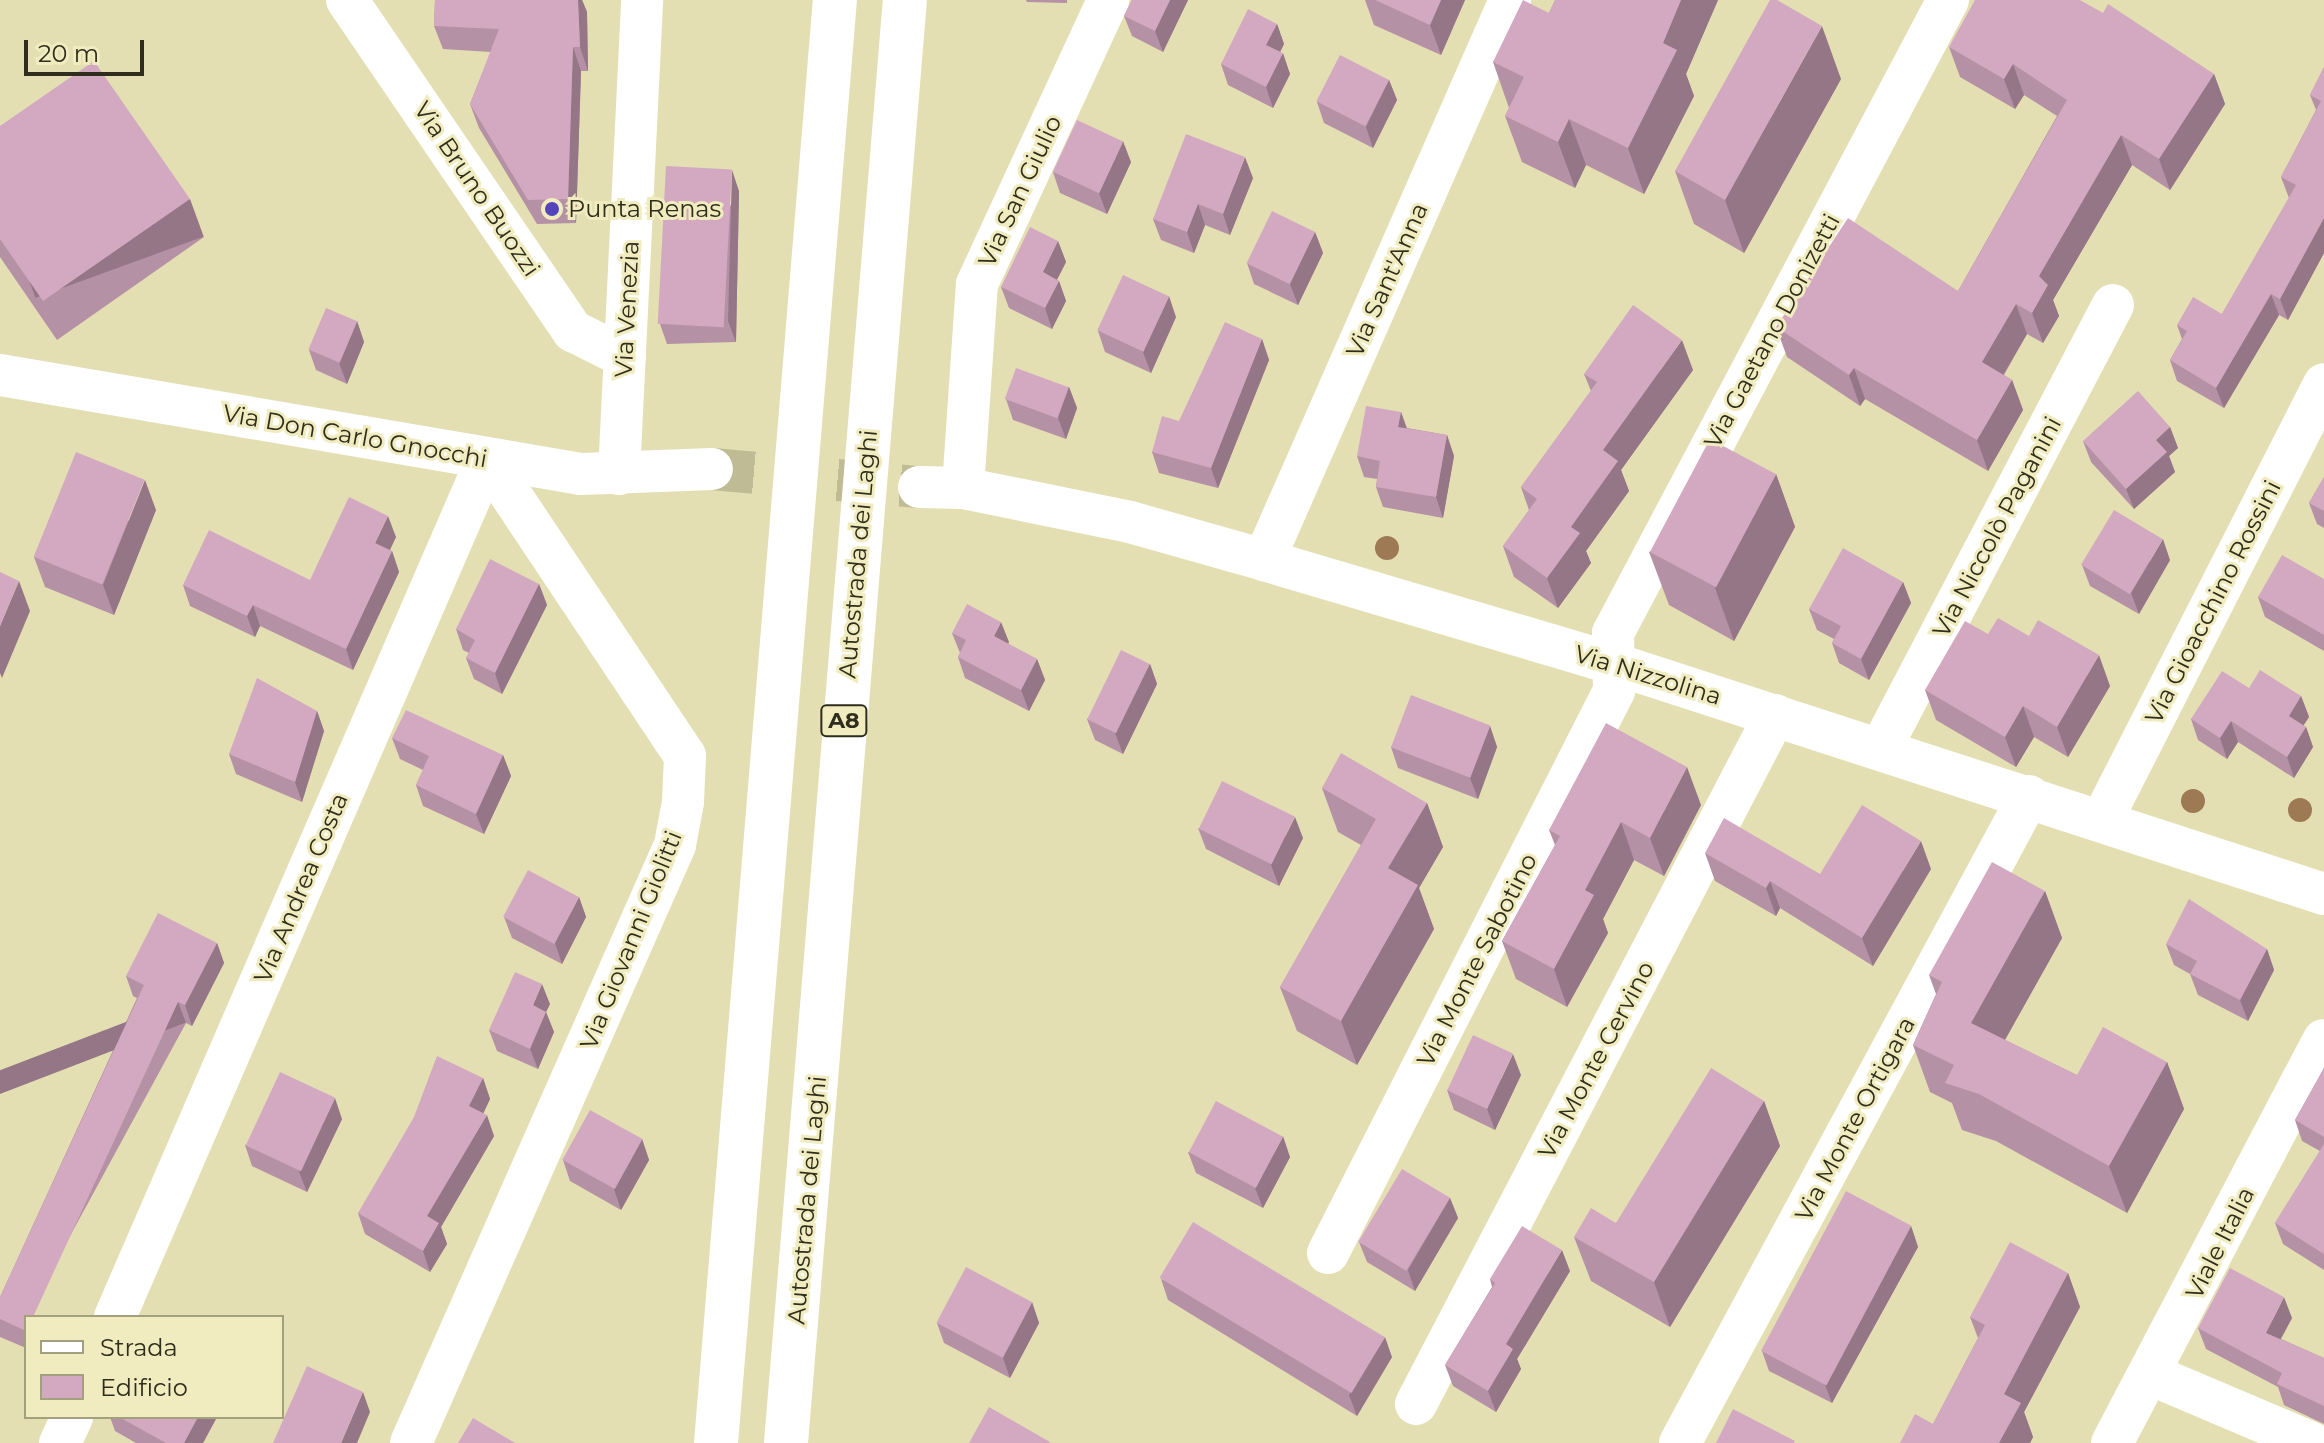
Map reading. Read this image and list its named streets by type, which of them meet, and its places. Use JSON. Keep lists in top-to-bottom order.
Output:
{
  "streets": {
    "highway": ["Autostrada dei Laghi", "A8"],
    "street": [
      "Via Bruno Buozzi",
      "Via San Giulio",
      "Via Sant'Anna",
      "Via Venezia",
      "Via Gaetano Donizetti",
      "Via Don Carlo Gnocchi",
      "Via Niccolò Paganini",
      "Via Gioacchino Rossini",
      "Via Nizzolina",
      "Via Andrea Costa",
      "Via Giovanni Giolitti",
      "Via Monte Sabotino",
      "Via Monte Cervino",
      "Via Monte Ortigara",
      "Viale Italia"
    ]
  },
  "crossings": [
    ["Via Bruno Buozzi", "Via Venezia"],
    ["Via San Giulio", "Via Nizzolina"],
    ["Via Sant'Anna", "Via Nizzolina"],
    ["Via Venezia", "Via Don Carlo Gnocchi"],
    ["Via Gaetano Donizetti", "Via Nizzolina"],
    ["Via Gaetano Donizetti", "Via Monte Sabotino"],
    ["Via Don Carlo Gnocchi", "Via Andrea Costa"],
    ["Via Don Carlo Gnocchi", "Via Giovanni Giolitti"],
    ["Via Niccolò Paganini", "Via Nizzolina"],
    ["Via Gioacchino Rossini", "Via Nizzolina"],
    ["Via Nizzolina", "Via Monte Sabotino"],
    ["Via Nizzolina", "Via Monte Cervino"],
    ["Via Nizzolina", "Via Monte Ortigara"],
    ["Via Andrea Costa", "Via Giovanni Giolitti"]
  ],
  "places": ["Punta Renas"],
  "legend": ["Strada", "Edificio"],
  "scale_bar": "20 m"
}
